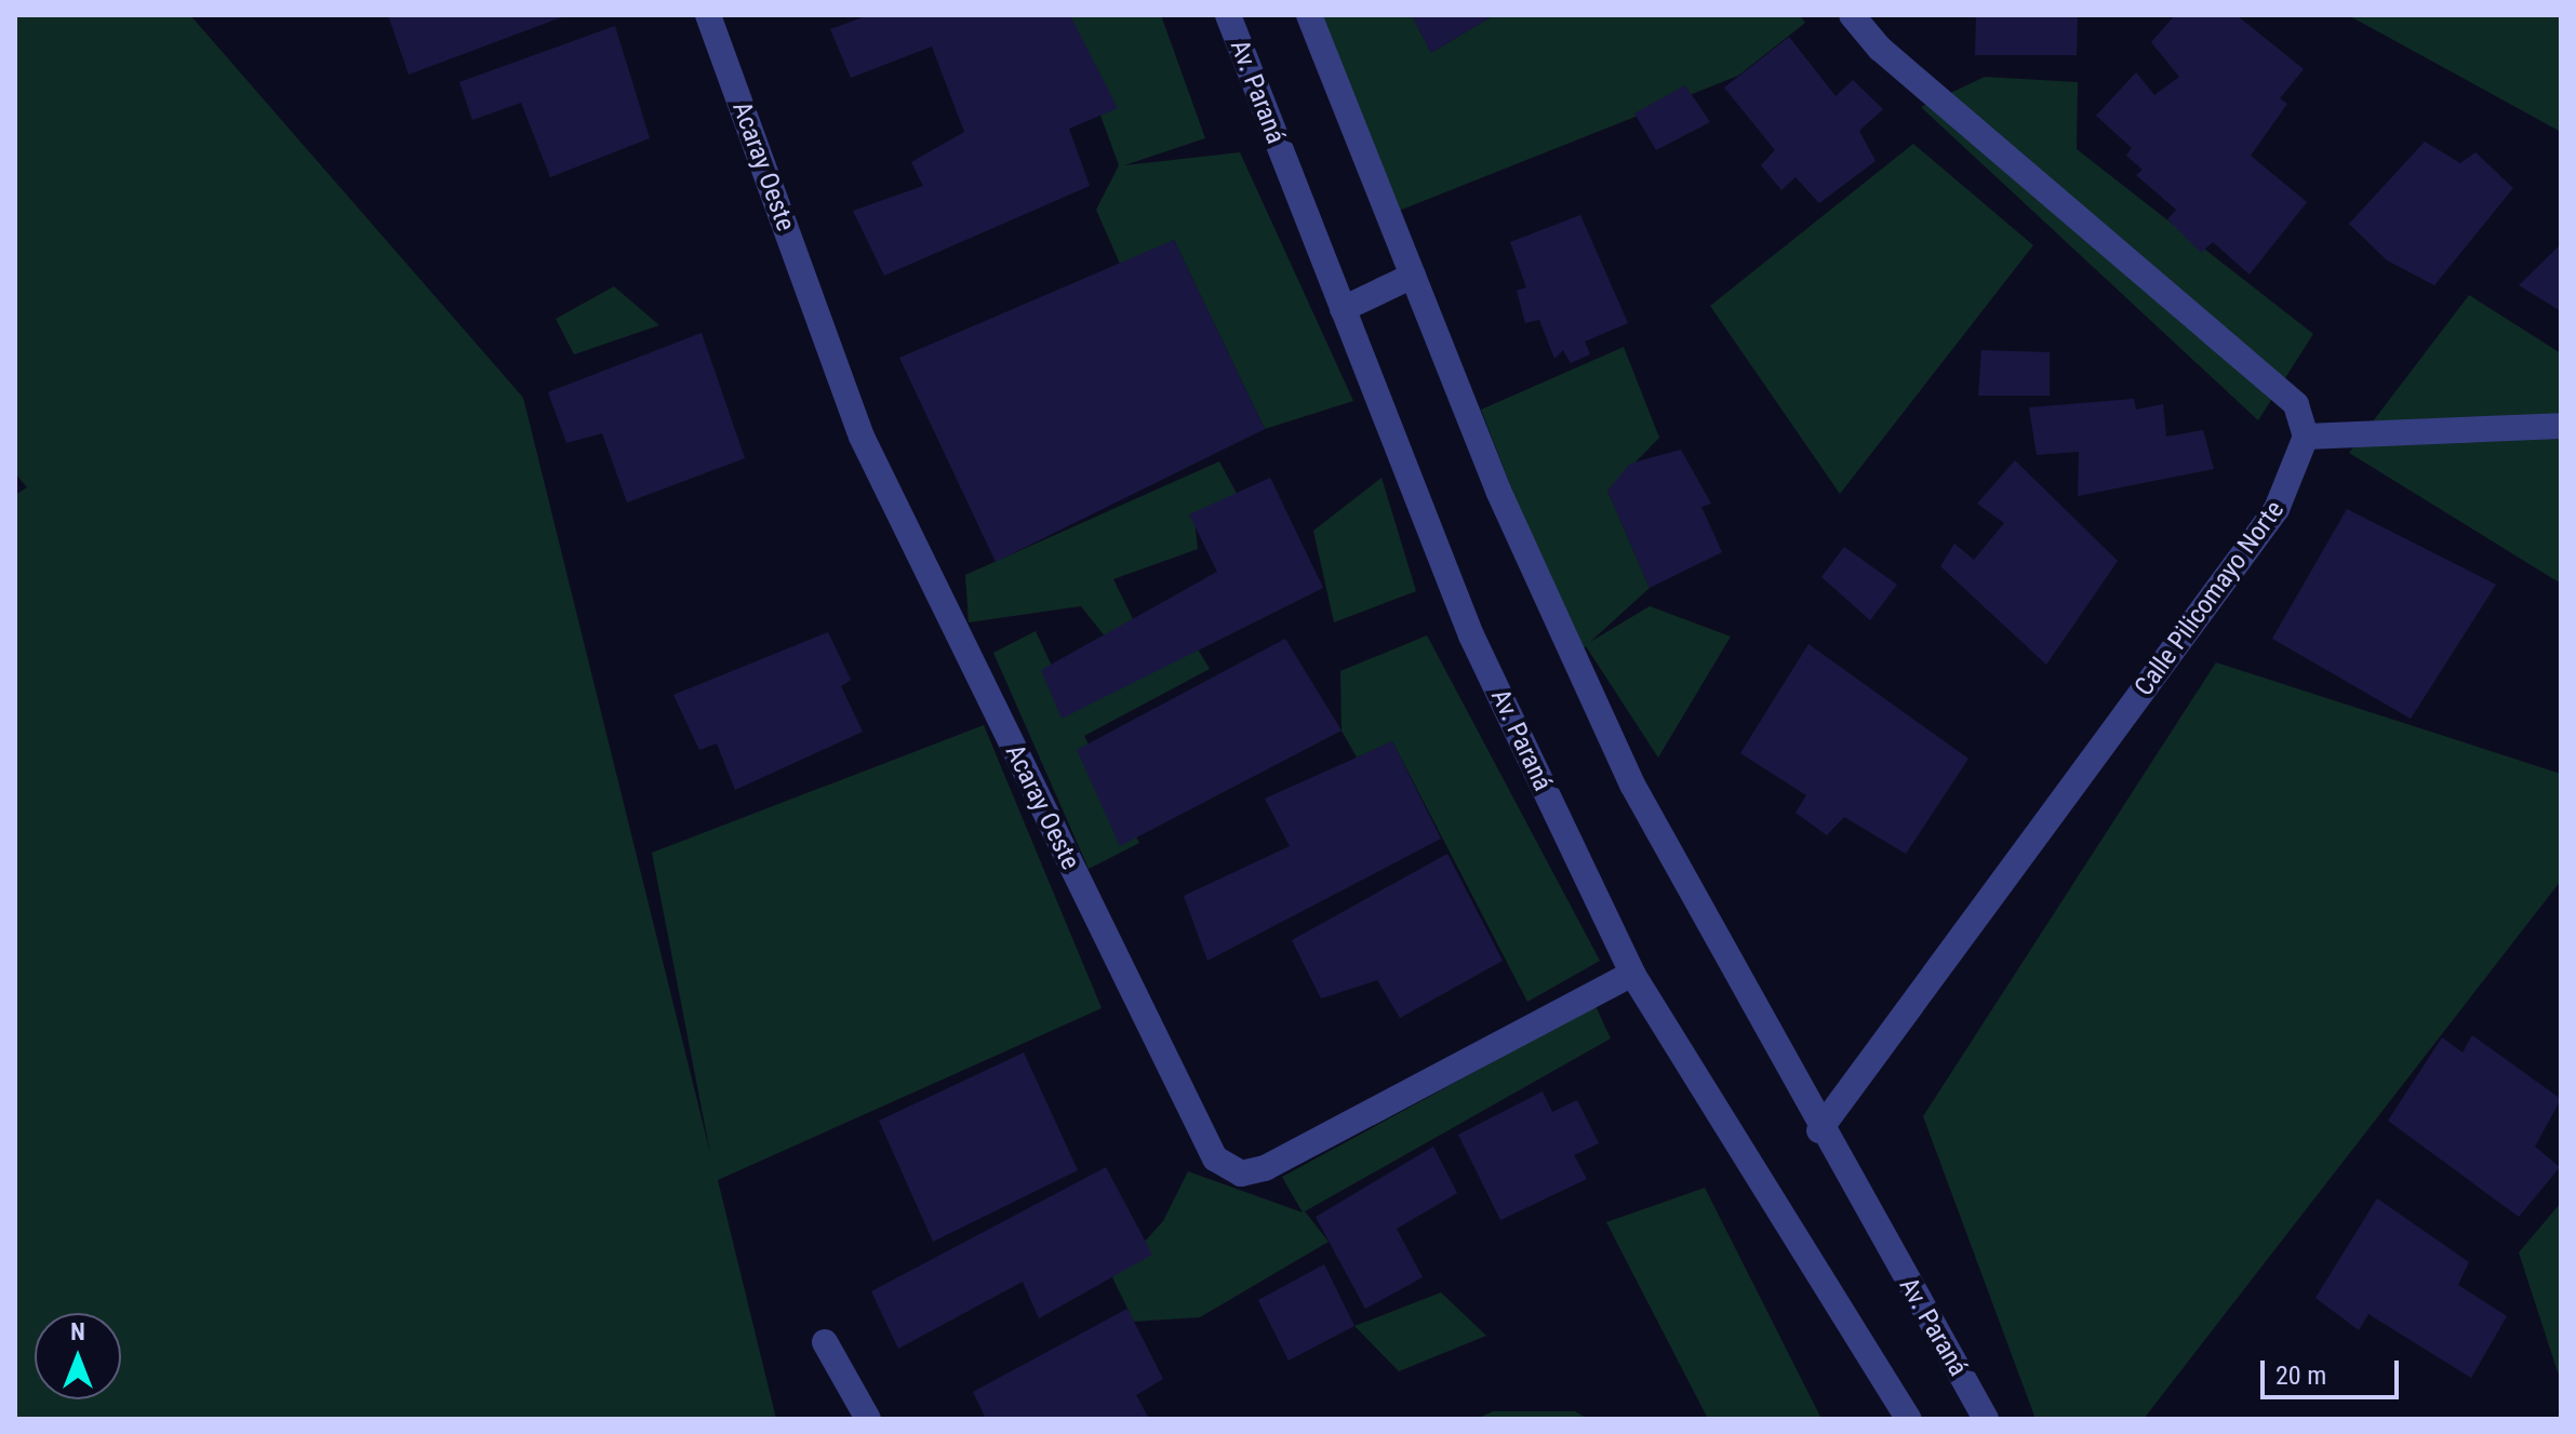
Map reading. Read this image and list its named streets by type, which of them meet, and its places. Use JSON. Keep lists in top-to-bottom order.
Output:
{
  "streets": {
    "street": ["Av. Paraná", "Acaray Oeste", "Calle Pilicomayo Norte"]
  },
  "crossings": [
    ["Av. Paraná", "Acaray Oeste"],
    ["Av. Paraná", "Calle Pilicomayo Norte"]
  ],
  "scale_bar": "20 m",
  "north": "top"
}
